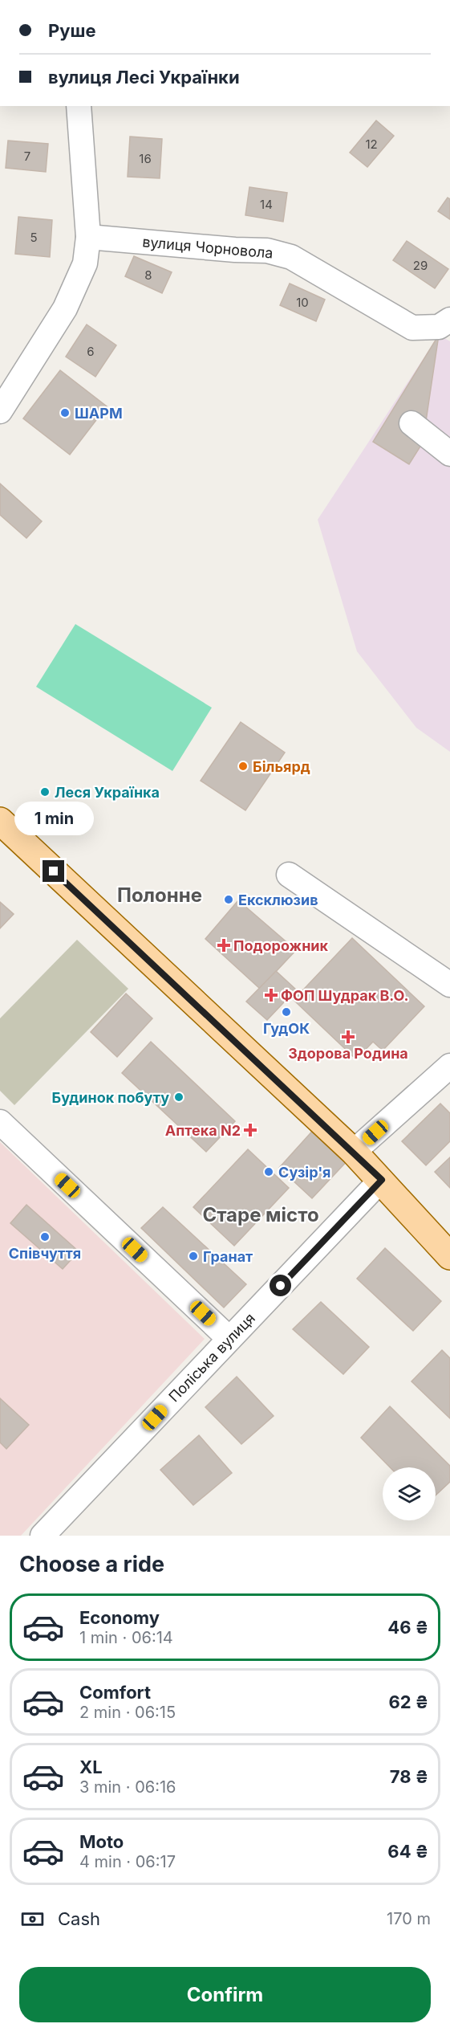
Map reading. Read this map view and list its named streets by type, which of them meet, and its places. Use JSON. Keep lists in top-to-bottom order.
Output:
{
  "streets": {
    "street": ["вулиця Чорновола", "Поліська вулиця"]
  },
  "districts": ["Полонне", "Старе місто"],
  "places": {
    "other": [
      "ШАРМ",
      "Більярд",
      "Леся Українка",
      "Ексклюзив",
      "ГудОК",
      "Будинок побуту",
      "Сузір'я",
      "Співчуття",
      "Гранат"
    ],
    "health": [
      "Подорожник",
      "ФОП Шудрак В.О.",
      "Здорова Родина",
      "Аптека N2"
    ]
  },
  "house_numbers": [
    "12",
    "7",
    "16",
    "14",
    "5",
    "29",
    "8",
    "10",
    "6"
  ],
  "page": {
    "banner": ["Руше", "вулиця Лесі Українки"],
    "bubble": "1 min",
    "heading": "Choose a ride",
    "list": [
      {
        "name": "Economy",
        "note": "1 min · 06:14",
        "value": "46 ₴"
      },
      {
        "name": "Comfort",
        "note": "2 min · 06:15",
        "value": "62 ₴"
      },
      {
        "name": "XL",
        "note": "3 min · 06:16",
        "value": "78 ₴"
      },
      {
        "name": "Moto",
        "note": "4 min · 06:17",
        "value": "64 ₴"
      }
    ],
    "pay": ["Cash", "170 m"],
    "buttons": "Confirm"
  }
}
